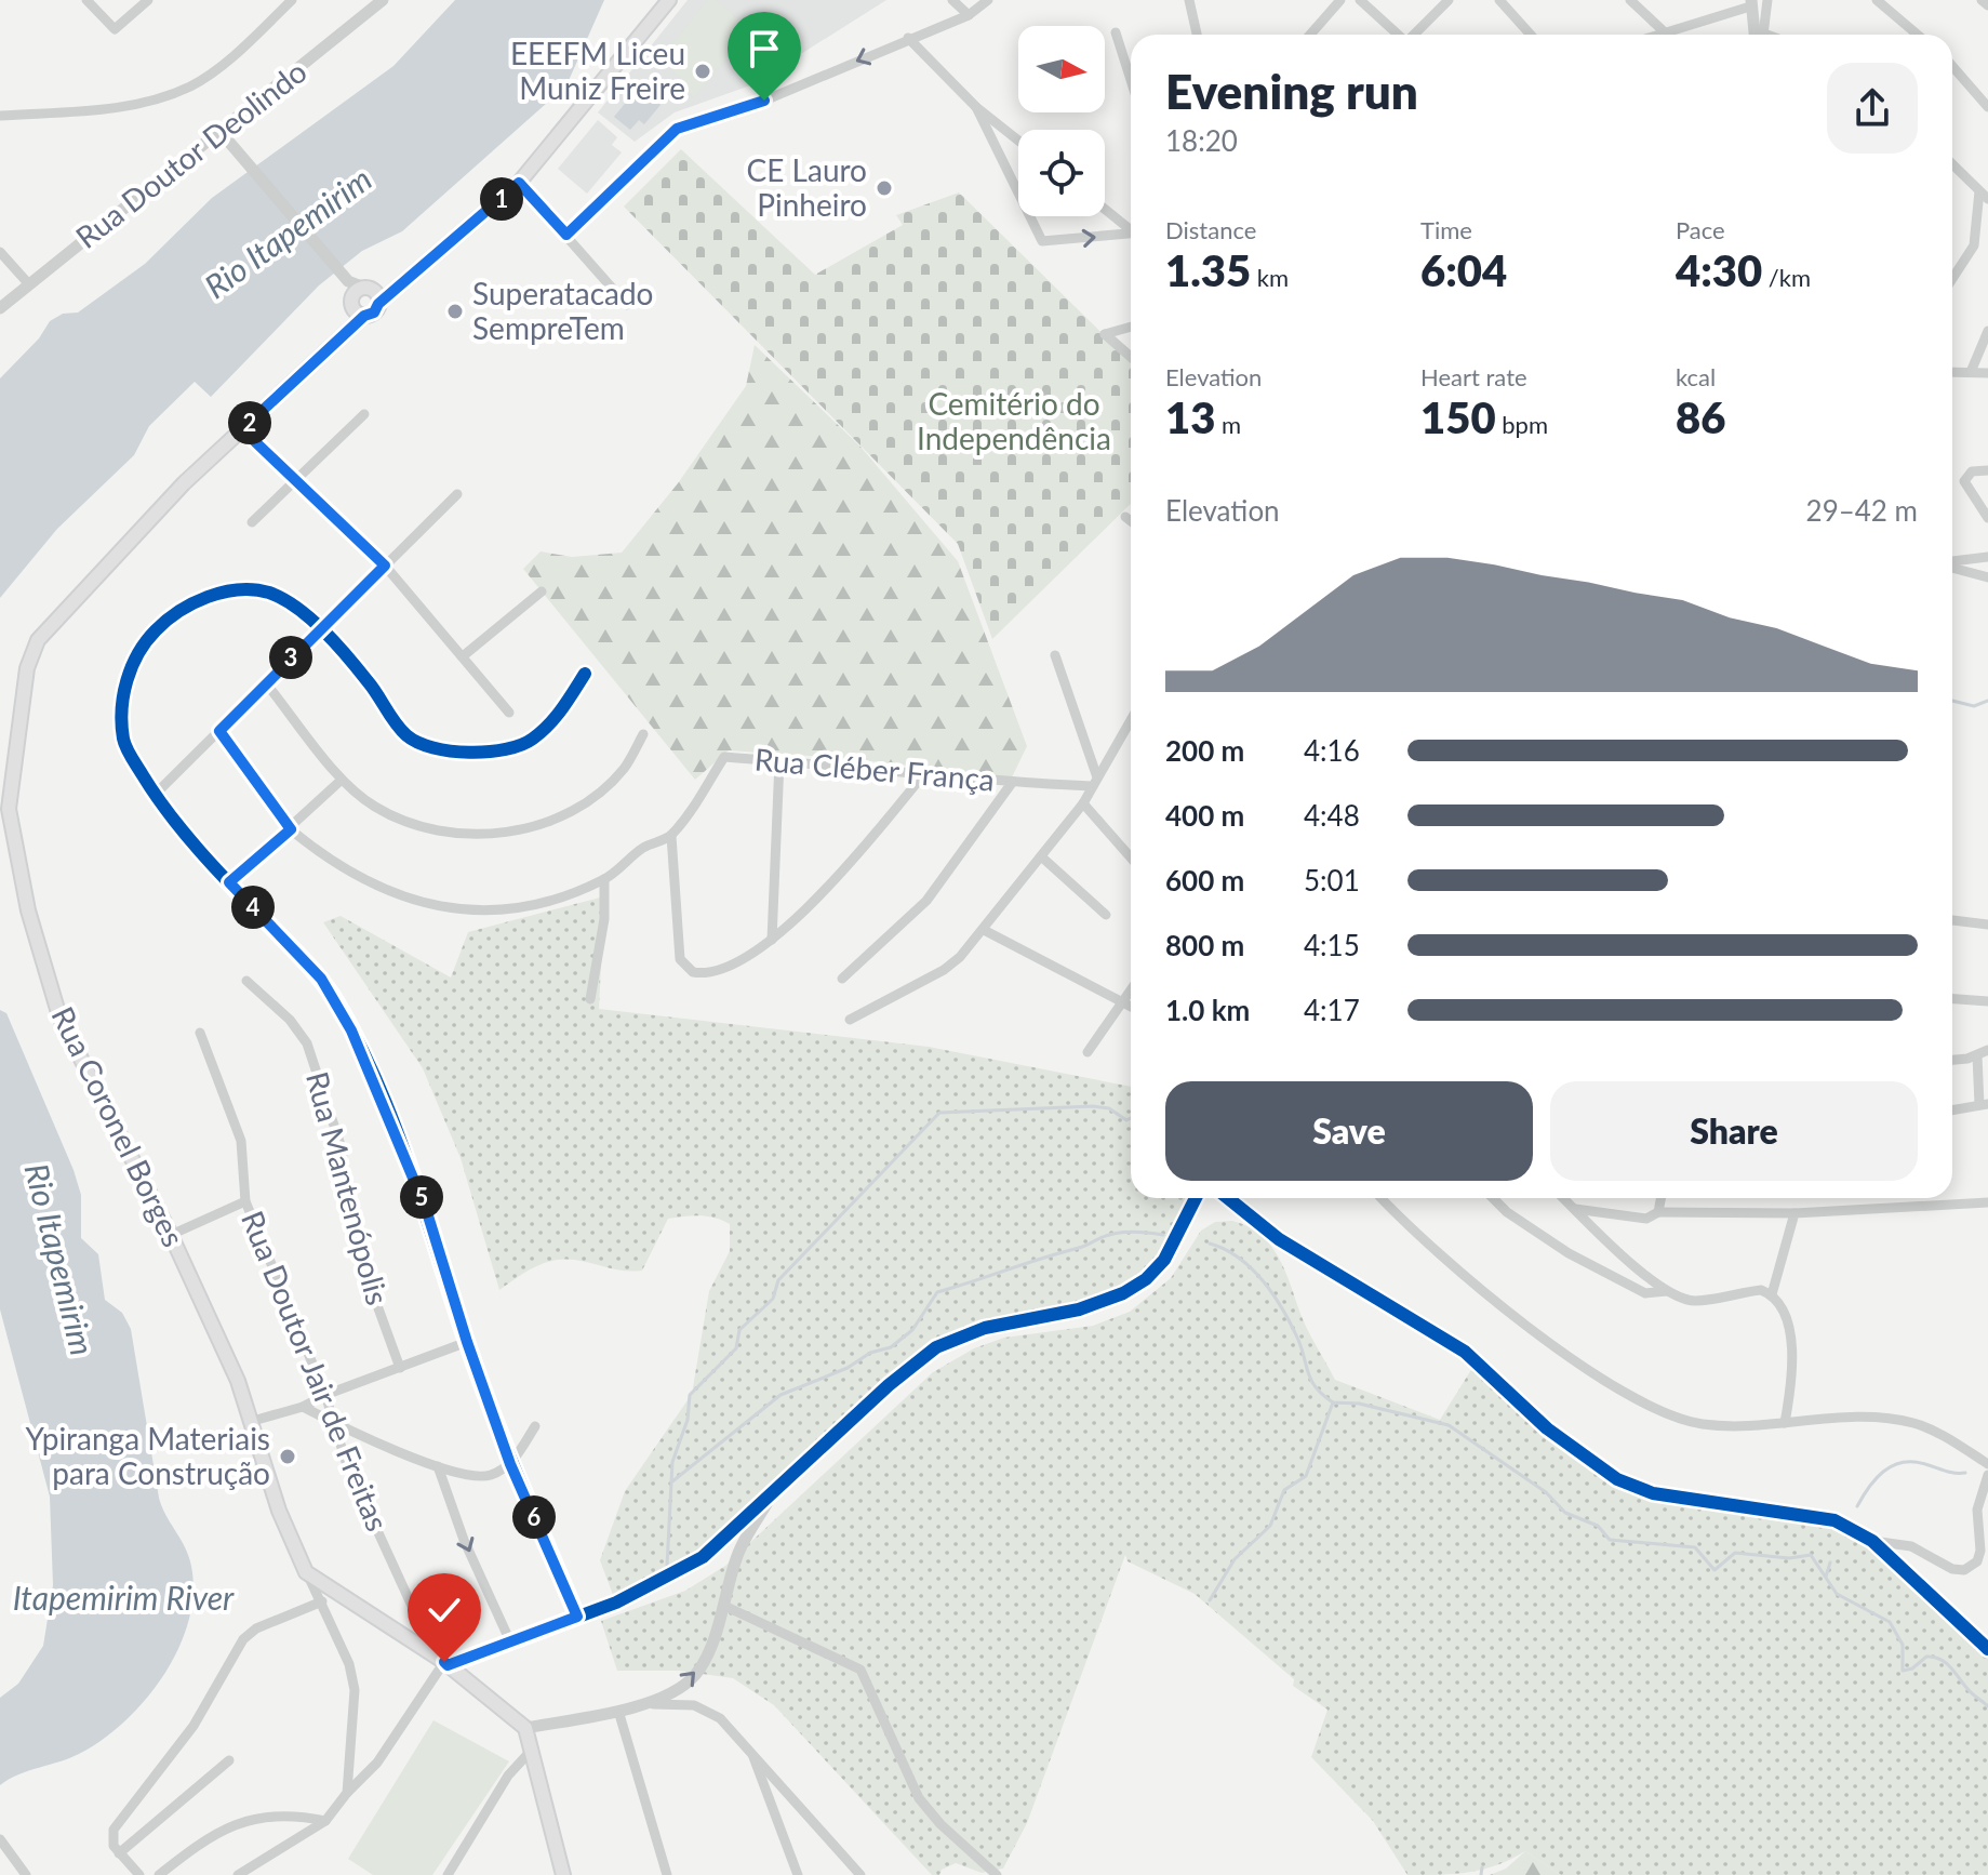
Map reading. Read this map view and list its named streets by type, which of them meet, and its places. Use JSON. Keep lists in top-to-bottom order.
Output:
{
  "streets": {
    "main road": ["Rua Coronel Borges"],
    "street": [
      "Rua Doutor Deolindo",
      "Rua Cléber França",
      "Rua Mantenópolis",
      "Rua Doutor Jair de Freitas"
    ]
  },
  "water": ["Rio Itapemirim", "Itapemirim River"],
  "parks": ["Cemitério do Independência"],
  "places": [
    "EEEFM Liceu Muniz Freire",
    "CE Lauro Pinheiro",
    "Superatacado SempreTem",
    "Ypiranga Materiais para Construção"
  ],
  "north": "right",
  "page": {
    "heading": ["Evening run", "18:20"],
    "pins": [
      "1",
      "2",
      "3",
      "4",
      "5",
      "6"
    ],
    "stats": [
      ["Distance", "1.35 km"],
      ["Time", "6:04"],
      ["Pace", "4:30 /km"],
      ["Elevation", "13 m"],
      ["Heart rate", "150 bpm"],
      ["kcal", "86"]
    ],
    "chart": ["Elevation", "29–42 m"],
    "list": [
      {
        "name": "200 m",
        "note": "4:16"
      },
      {
        "name": "400 m",
        "note": "4:48"
      },
      {
        "name": "600 m",
        "note": "5:01"
      },
      {
        "name": "800 m",
        "note": "4:15"
      },
      {
        "name": "1.0 km",
        "note": "4:17"
      }
    ],
    "buttons": ["Save", "Share"]
  }
}
